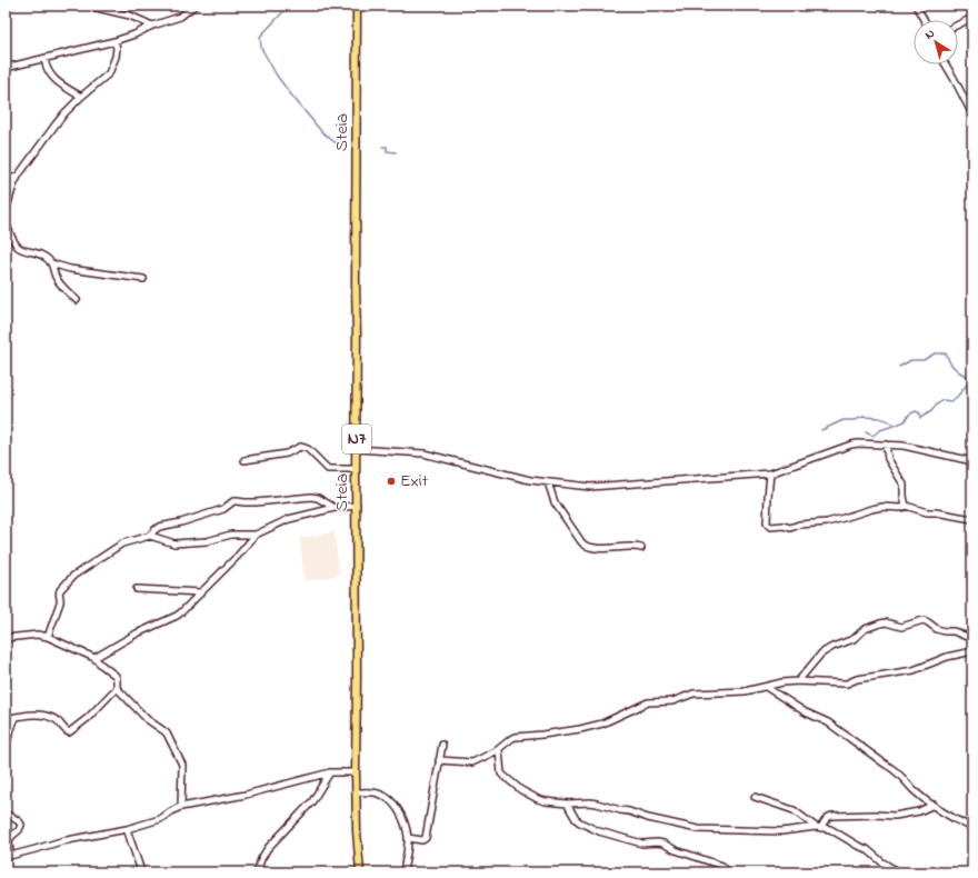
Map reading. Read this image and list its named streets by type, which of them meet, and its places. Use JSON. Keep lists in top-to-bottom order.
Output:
{
  "streets": {
    "main road": ["Steia", "N7"]
  },
  "places": ["Exit"],
  "north": "top left"
}
